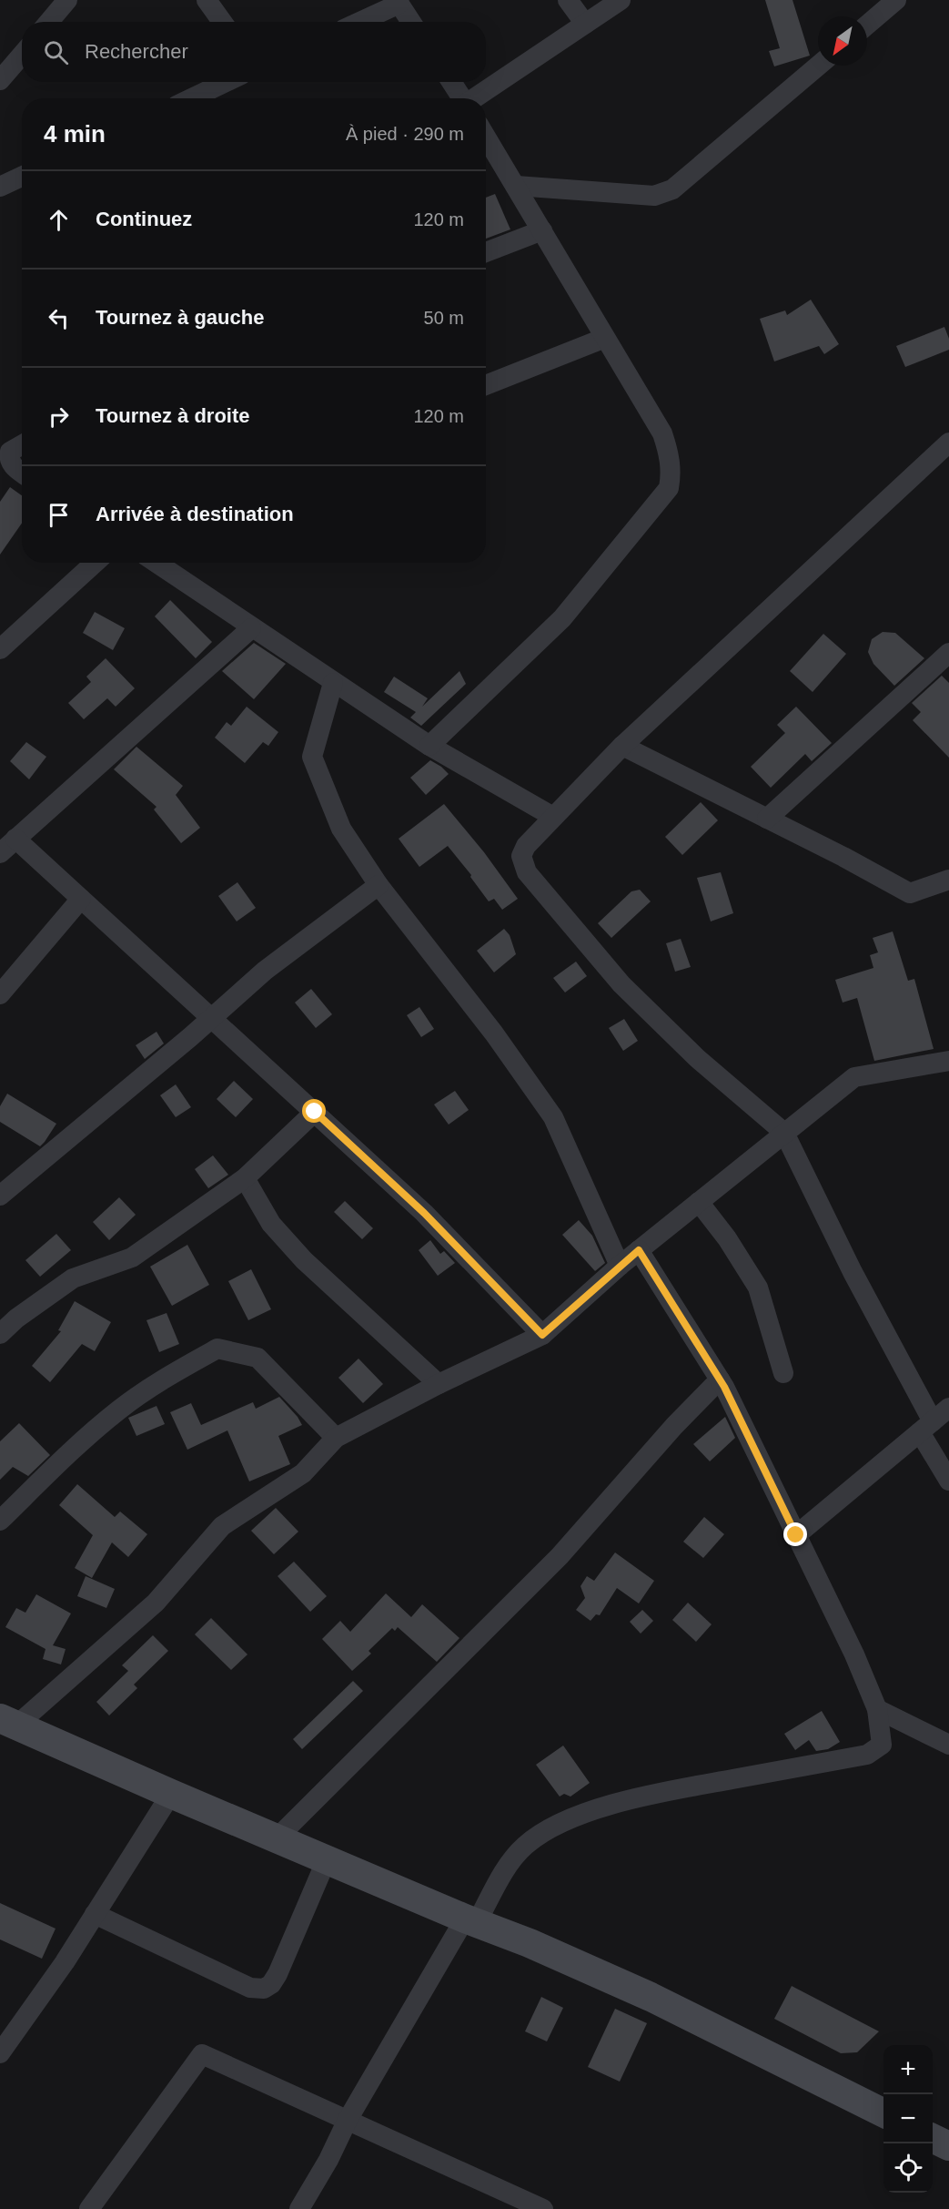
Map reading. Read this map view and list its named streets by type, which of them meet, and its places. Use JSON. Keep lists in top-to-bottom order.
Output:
{
  "north": "bottom left",
  "page": {
    "search": "Rechercher",
    "heading": ["4 min", "À pied · 290 m"],
    "list": [
      ["Continuez", "120 m"],
      ["Tournez à gauche", "50 m"],
      ["Tournez à droite", "120 m"],
      "Arrivée à destination"
    ],
    "map_buttons": ["+", "−"]
  }
}
